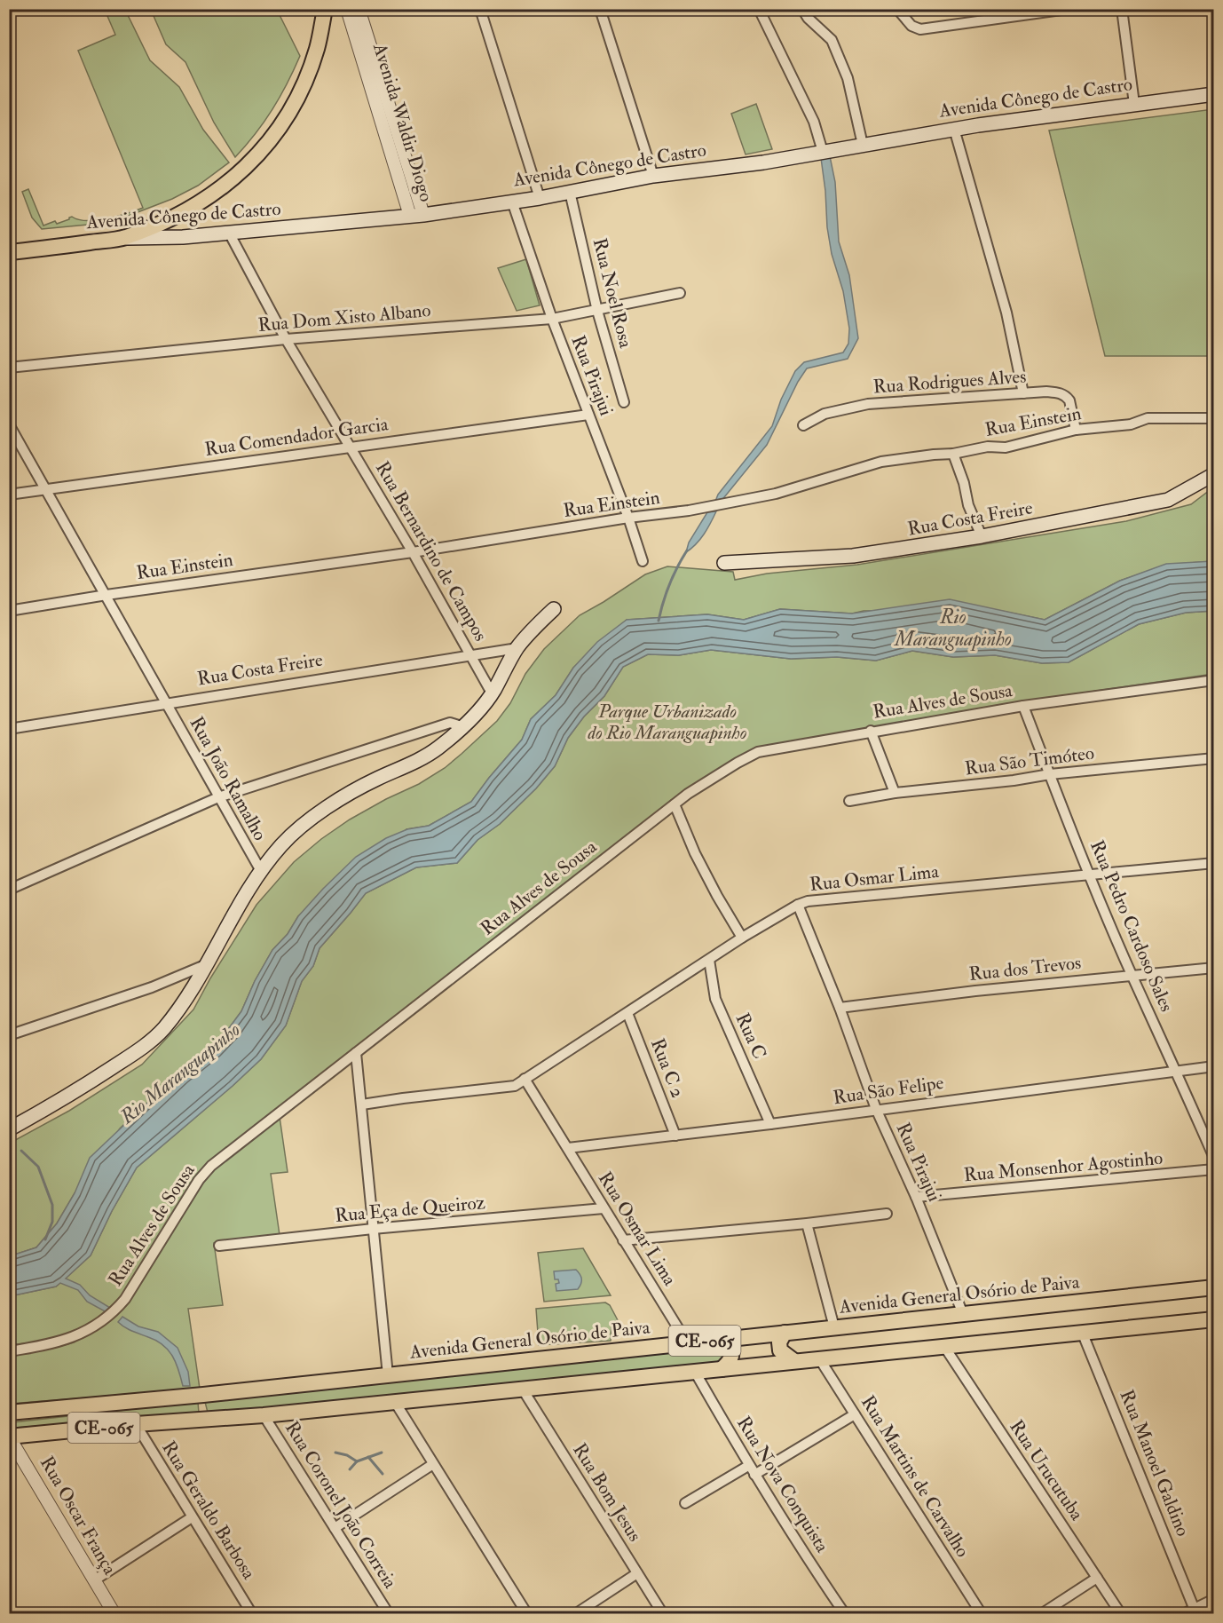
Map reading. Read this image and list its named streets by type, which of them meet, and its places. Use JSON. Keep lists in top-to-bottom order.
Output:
{
  "streets": {
    "main road": [
      "Avenida Cônego de Castro",
      "Rua Costa Freire",
      "Avenida General Osório de Paiva",
      "CE-065"
    ],
    "street": [
      "Avenida Waldir Diogo",
      "Rua Noel Rosa",
      "Rua Dom Xisto Albano",
      "Rua Pirajui",
      "Rua Rodrigues Alves",
      "Rua Einstein",
      "Rua Comendador Garcia",
      "Rua Bernardino de Campos",
      "Rua Alves de Sousa",
      "Rua São Timóteo",
      "Rua João Ramalho",
      "Rua Osmar Lima",
      "Rua Pedro Cardoso Sales",
      "Rua dos Trevos",
      "Rua C",
      "Rua C 2",
      "Rua São Felipe",
      "Rua Monsenhor Agostinho",
      "Rua Eça de Queiroz",
      "Rua Manoel Galdino",
      "Rua Urucutuba",
      "Rua Martins de Carvalho",
      "Rua Nova Conquista",
      "Rua Bom Jesus",
      "Rua Coronel João Correia",
      "Rua Geraldo Barbosa",
      "Rua Oscar França"
    ]
  },
  "crossings": [
    ["Avenida Cônego de Castro", "Avenida Waldir Diogo"],
    ["Avenida Cônego de Castro", "Rua Noel Rosa"],
    ["Avenida Cônego de Castro", "Rua Pirajui"],
    ["Avenida Cônego de Castro", "Rua Bernardino de Campos"],
    ["Rua Noel Rosa", "Rua Dom Xisto Albano"],
    ["Rua Dom Xisto Albano", "Rua Pirajui"],
    ["Rua Dom Xisto Albano", "Rua Bernardino de Campos"],
    ["Rua Pirajui", "Rua Einstein"],
    ["Rua Pirajui", "Rua Comendador Garcia"],
    ["Rua Pirajui", "Rua Osmar Lima"],
    ["Rua Pirajui", "Rua dos Trevos"],
    ["Rua Pirajui", "Rua São Felipe"],
    ["Rua Pirajui", "Rua Monsenhor Agostinho"],
    ["Rua Pirajui", "Avenida General Osório de Paiva"],
    ["Rua Rodrigues Alves", "Rua Einstein"],
    ["Rua Einstein", "Rua Bernardino de Campos"],
    ["Rua Einstein", "Rua João Ramalho"],
    ["Rua Comendador Garcia", "Rua Bernardino de Campos"],
    ["Rua Comendador Garcia", "Rua João Ramalho"],
    ["Rua Costa Freire", "Rua Bernardino de Campos"],
    ["Rua Costa Freire", "Rua João Ramalho"],
    ["Rua Alves de Sousa", "Rua Pedro Cardoso Sales"],
    ["Rua São Timóteo", "Rua Pedro Cardoso Sales"],
    ["Rua Osmar Lima", "Rua Pedro Cardoso Sales"],
    ["Rua Osmar Lima", "Rua C"],
    ["Rua Osmar Lima", "Rua C 2"],
    ["Rua Osmar Lima", "Rua São Felipe"],
    ["Rua Osmar Lima", "Rua Eça de Queiroz"],
    ["Rua Osmar Lima", "Avenida General Osório de Paiva"],
    ["Rua Pedro Cardoso Sales", "Rua dos Trevos"],
    ["Rua Pedro Cardoso Sales", "Rua São Felipe"],
    ["Rua C", "Rua São Felipe"],
    ["Rua C 2", "Rua São Felipe"],
    ["CE-065", "Rua Manoel Galdino"],
    ["CE-065", "Rua Urucutuba"],
    ["CE-065", "Rua Martins de Carvalho"],
    ["CE-065", "Rua Nova Conquista"],
    ["CE-065", "Rua Bom Jesus"],
    ["CE-065", "Rua Coronel João Correia"],
    ["CE-065", "Rua Geraldo Barbosa"],
    ["CE-065", "Rua Oscar França"]
  ],
  "water": ["Rio Maranguapinho"],
  "parks": ["Parque Urbanizado do Rio Maranguapinho"]
}
